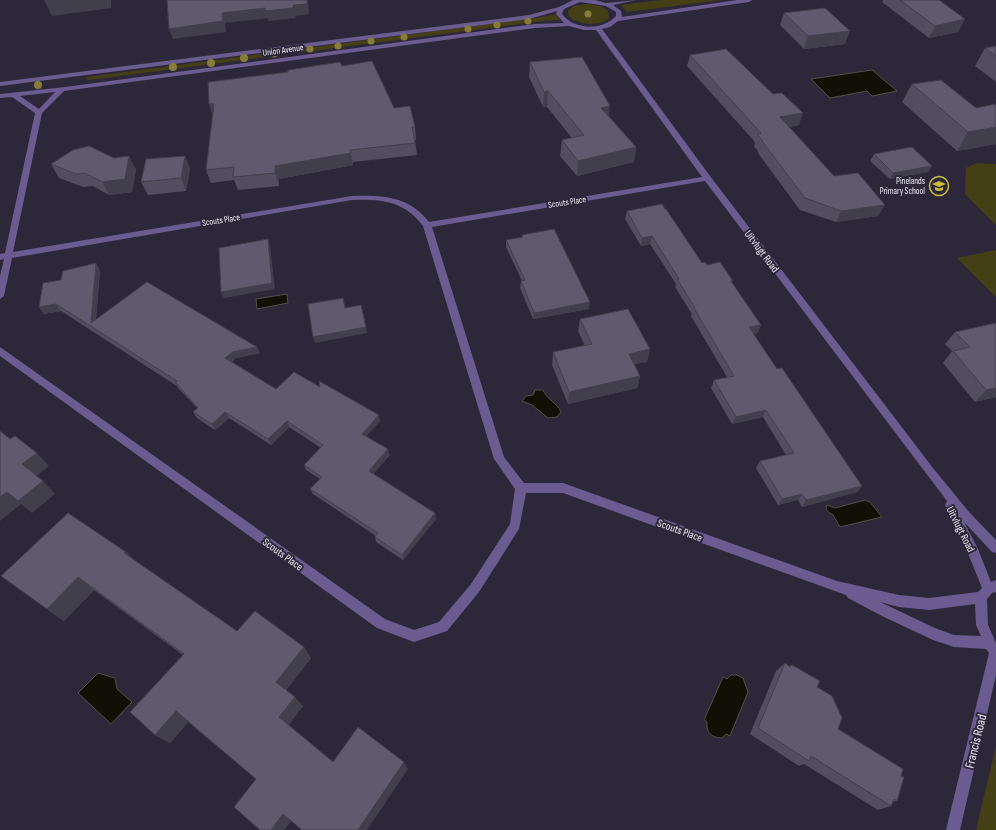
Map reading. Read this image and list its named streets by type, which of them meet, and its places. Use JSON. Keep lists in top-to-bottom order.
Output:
{
  "streets": {
    "street": [
      "Union Avenue",
      "Scouts Place",
      "Uitvlugt Road",
      "Francis Road"
    ]
  },
  "crossings": [
    ["Union Avenue", "Uitvlugt Road"],
    ["Scouts Place", "Uitvlugt Road"],
    ["Scouts Place", "Francis Road"],
    ["Uitvlugt Road", "Francis Road"]
  ],
  "places": {
    "school or university": ["Pinelands Primary School"]
  }
}
